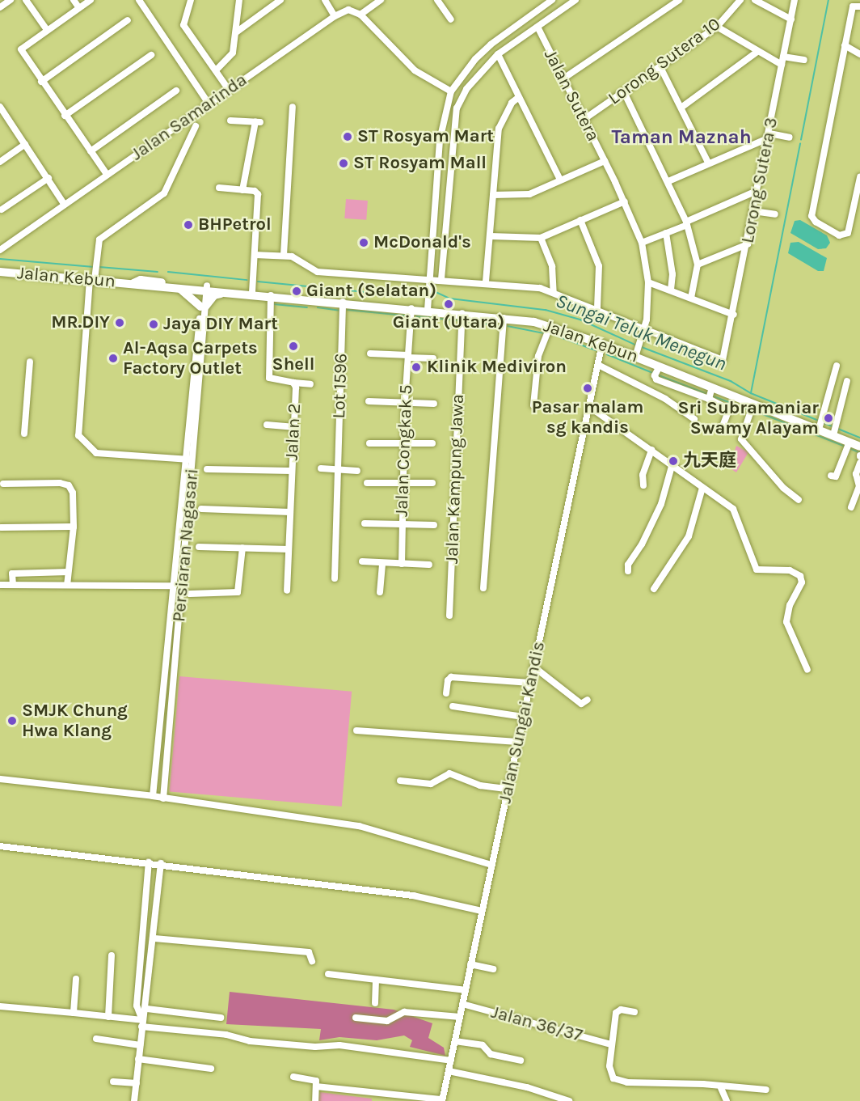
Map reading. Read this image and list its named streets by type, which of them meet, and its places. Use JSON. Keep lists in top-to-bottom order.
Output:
{
  "streets": {
    "main road": ["Jalan Kebun"],
    "street": [
      "Lorong Sutera 10",
      "Jalan Sutera",
      "Jalan Samarinda",
      "Lorong Sutera 3",
      "Lot 1596",
      "Jalan 2",
      "Jalan Congkak 5",
      "Jalan Kampung Jawa",
      "Persiaran Nagasari",
      "Jalan Sungai Kandis",
      "Jalan 36/37"
    ]
  },
  "crossings": [
    ["Lorong Sutera 10", "Jalan Sutera"],
    ["Jalan Sutera", "Lorong Sutera 3"],
    ["Jalan Sutera", "Jalan Kebun"],
    ["Jalan Kebun", "Lot 1596"],
    ["Jalan Kebun", "Jalan 2"],
    ["Jalan Kebun", "Jalan Congkak 5"],
    ["Jalan Kebun", "Jalan Kampung Jawa"],
    ["Jalan Kebun", "Persiaran Nagasari"],
    ["Jalan Kebun", "Jalan Sungai Kandis"],
    ["Jalan Sungai Kandis", "Jalan 36/37"]
  ],
  "districts": ["Taman Maznah"],
  "water": ["Sungai Teluk Menegun"],
  "places": [
    "ST Rosyam Mart",
    "ST Rosyam Mall",
    "BHPetrol",
    "McDonald's",
    "Giant (Selatan)",
    "Giant (Utara)",
    "MR.DIY",
    "Jaya DIY Mart",
    "Shell",
    "Al-Aqsa Carpets Factory Outlet",
    "Klinik Mediviron",
    "Pasar malam sg kandis",
    "Sri Subramaniar Swamy Alayam",
    "九天庭",
    "SMJK Chung Hwa Klang"
  ]
}
